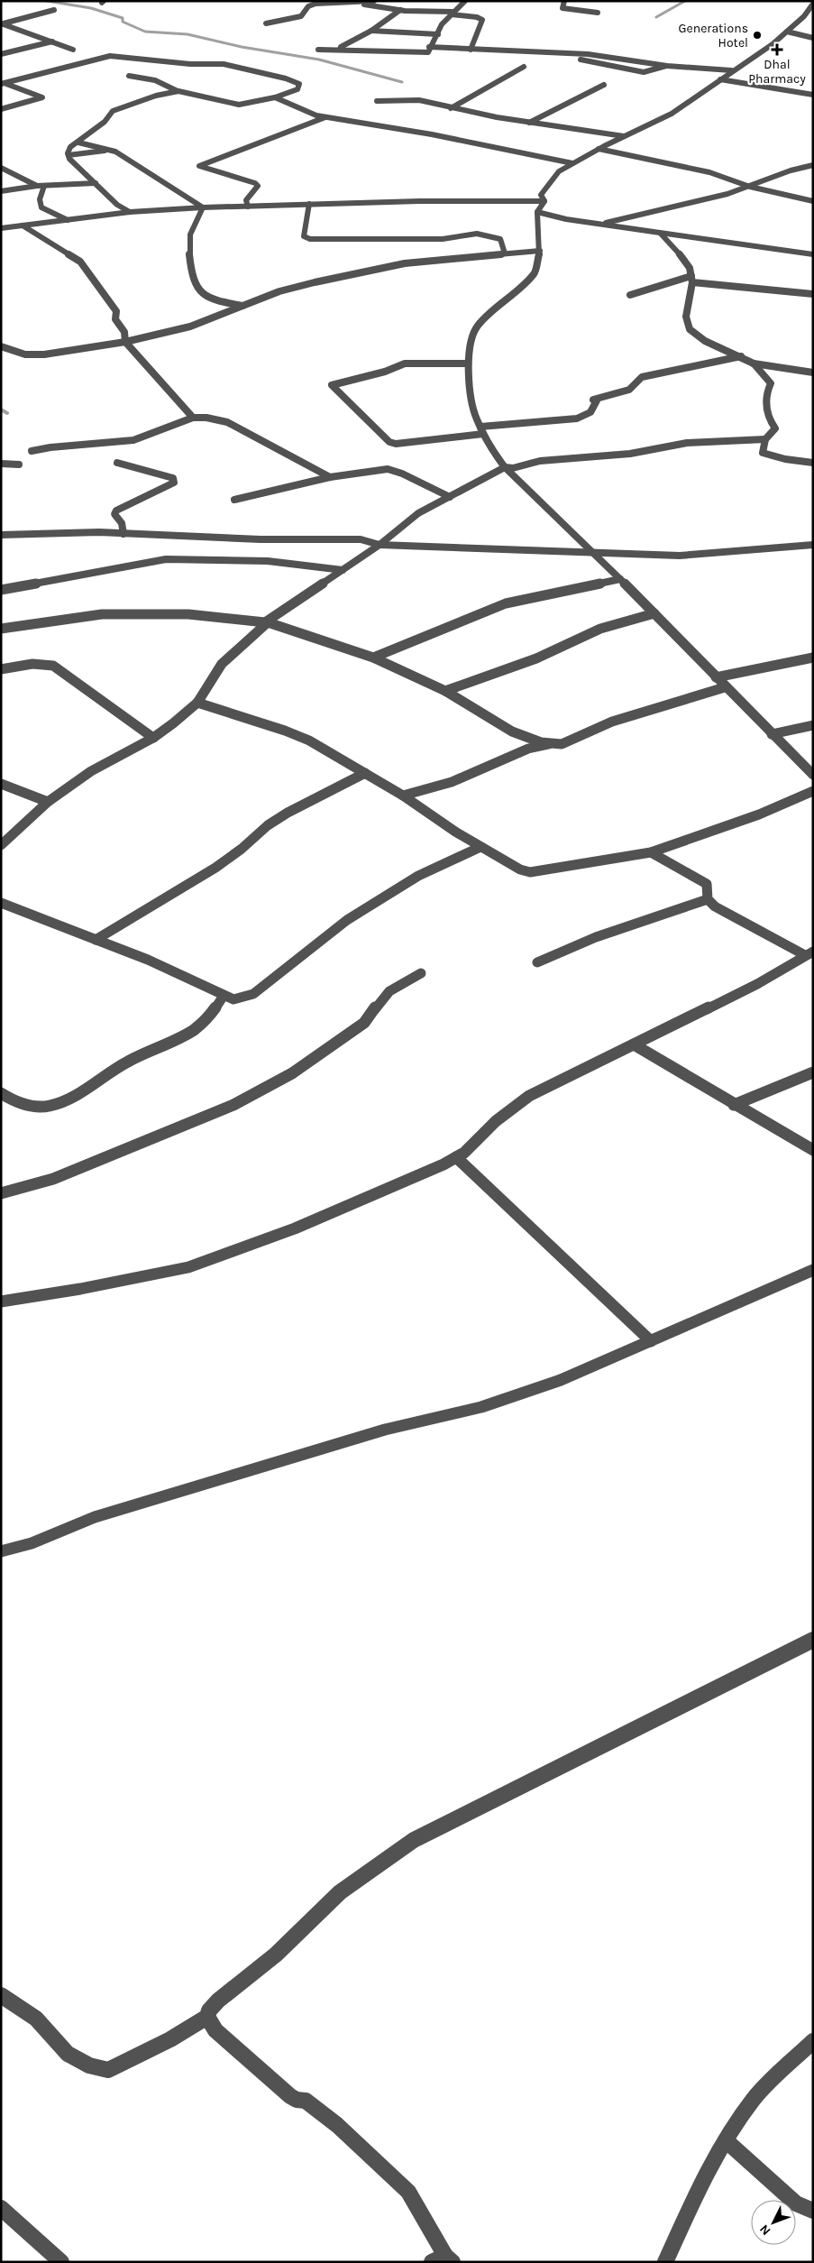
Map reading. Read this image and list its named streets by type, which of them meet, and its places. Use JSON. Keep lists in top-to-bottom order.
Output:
{
  "places": {
    "other": ["Generations Hotel"],
    "health": ["Dhal Pharmacy"]
  },
  "north": "bottom left"
}
